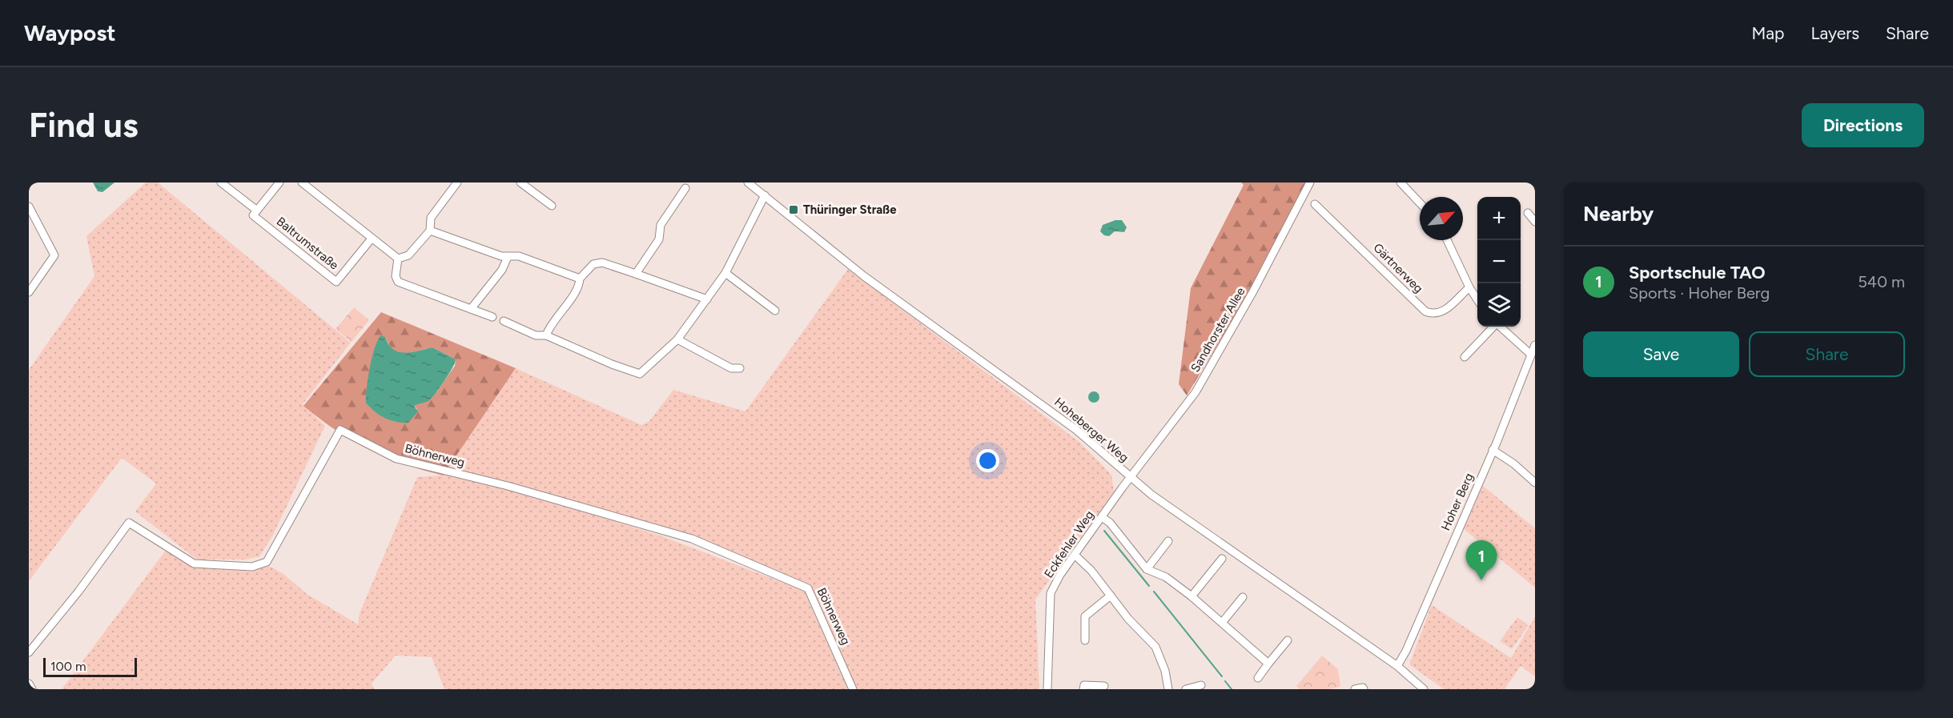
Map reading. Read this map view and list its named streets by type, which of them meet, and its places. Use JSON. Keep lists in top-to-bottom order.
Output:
{
  "streets": {
    "street": [
      "Baltrumstraße",
      "Gärtnerweg",
      "Sandhorster Allee",
      "Hoheberger Weg",
      "Böhnerweg",
      "Hoher Berg",
      "Eckfehler Weg"
    ]
  },
  "crossings": [
    ["Sandhorster Allee", "Hoheberger Weg"],
    ["Sandhorster Allee", "Eckfehler Weg"],
    ["Hoheberger Weg", "Hoher Berg"],
    ["Hoheberger Weg", "Eckfehler Weg"]
  ],
  "places": {
    "transit": ["Thüringer Straße"]
  },
  "scale_bar": "100 m",
  "north": "top right",
  "page": {
    "header": "Waypost",
    "nav": ["Map", "Layers", "Share"],
    "buttons": [
      "Directions",
      ["Save", "Share"]
    ],
    "title": "Find us",
    "heading": "Nearby",
    "map_buttons": ["+", "−"],
    "list": [
      {
        "mark": "1",
        "name": "Sportschule TAO",
        "note": "Sports · Hoher Berg",
        "value": "540 m"
      }
    ],
    "pins": "1",
    "scale": "100 m"
  }
}
